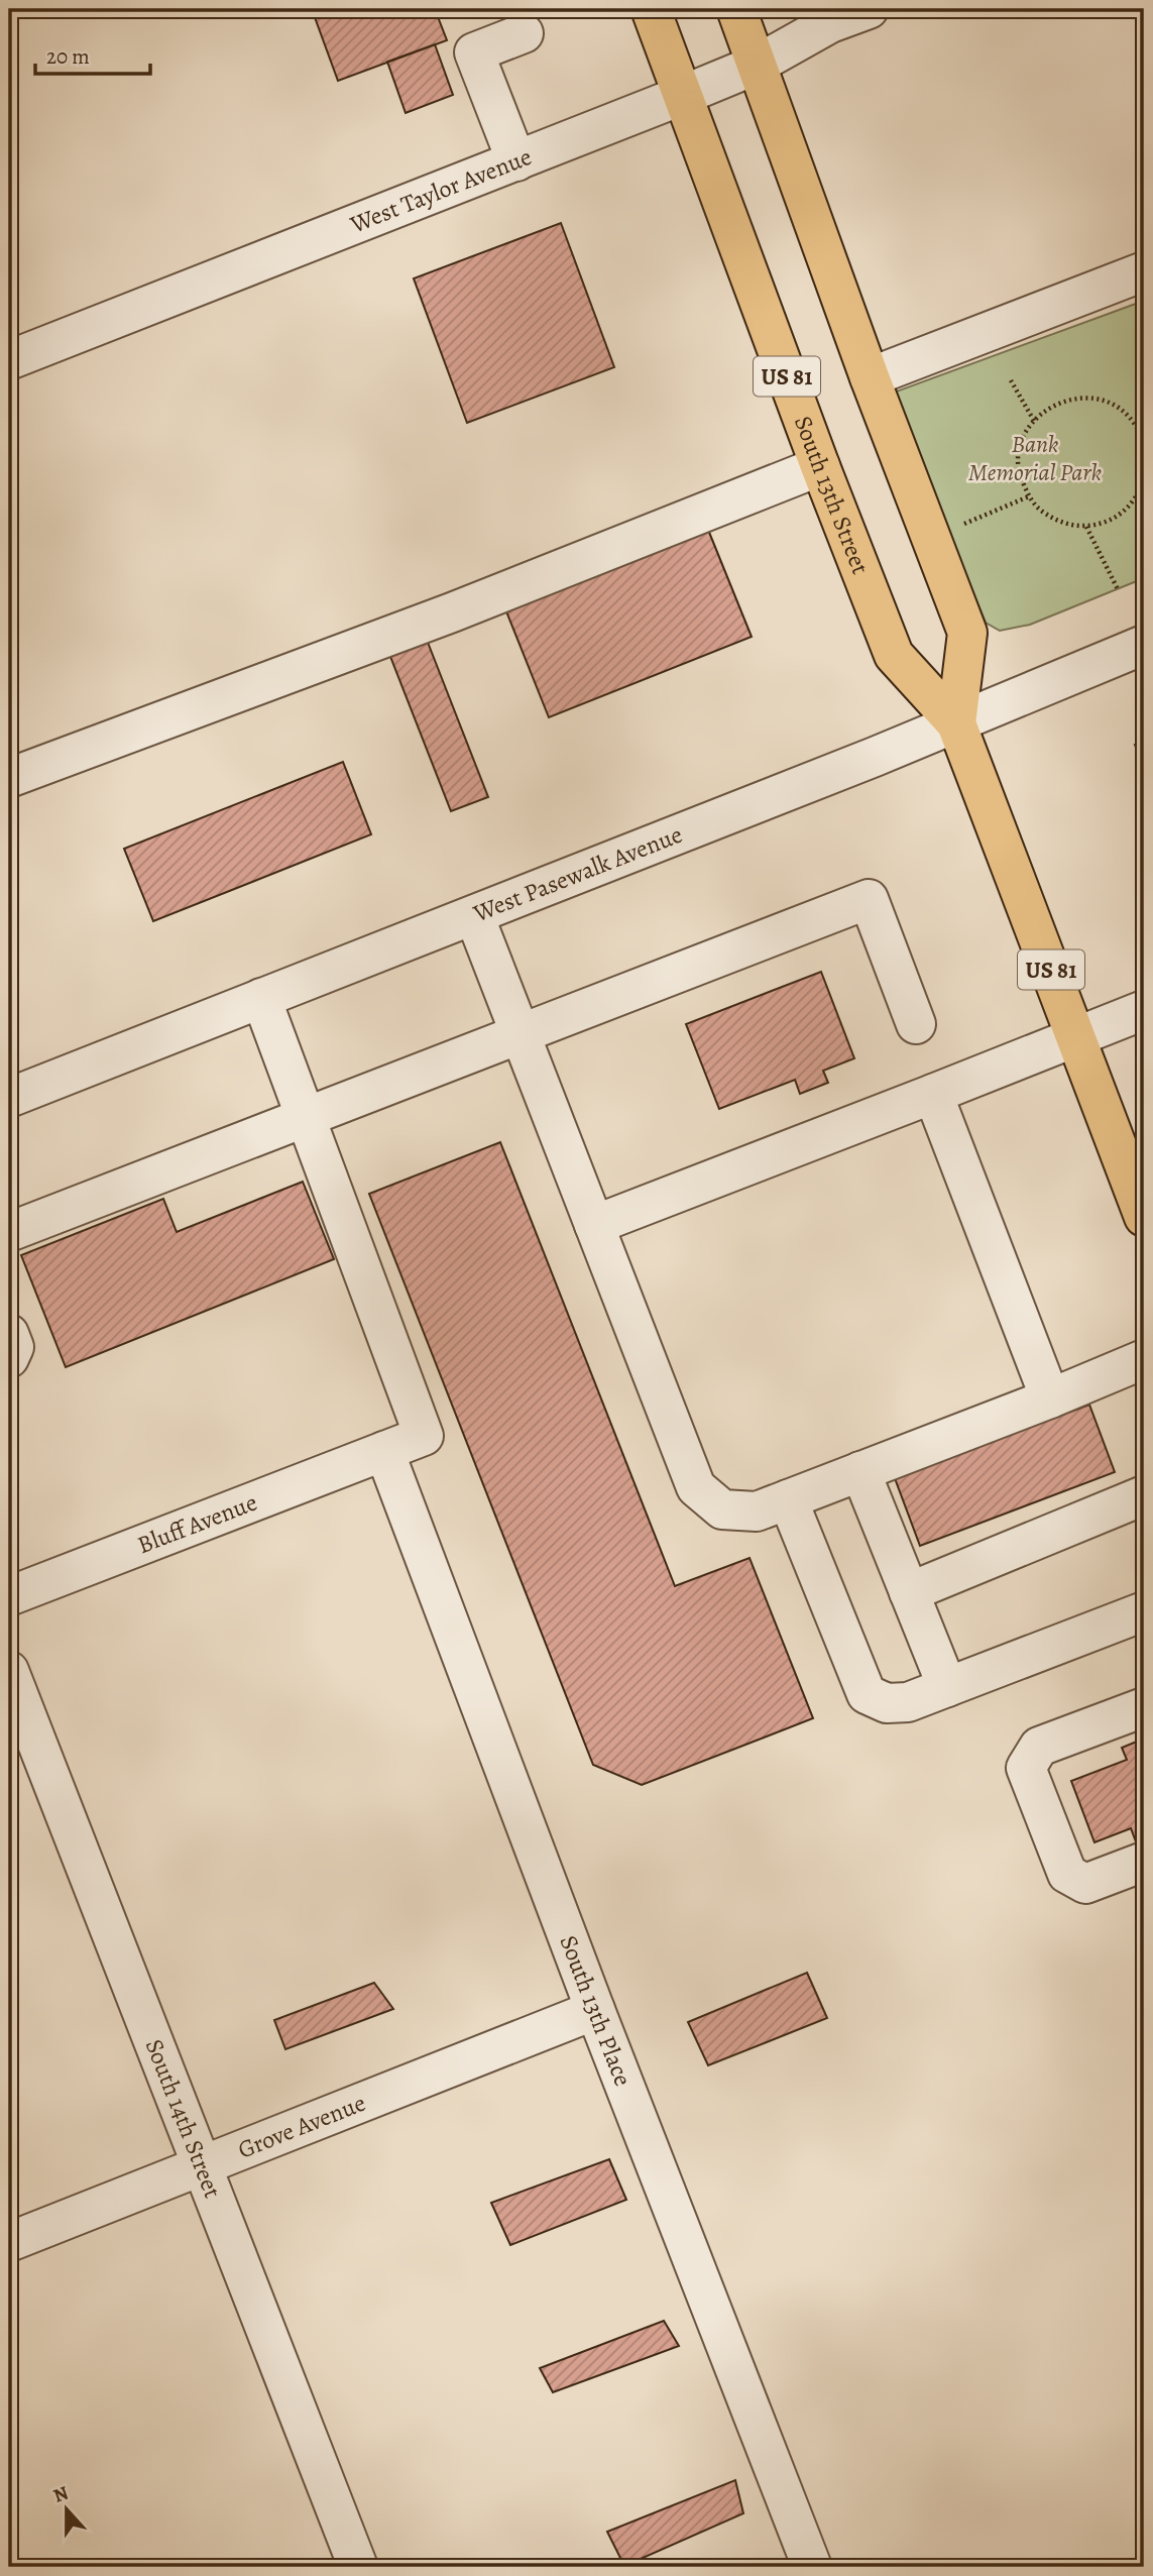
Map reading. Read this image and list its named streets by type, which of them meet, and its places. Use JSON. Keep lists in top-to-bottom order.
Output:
{
  "streets": {
    "highway": ["US 81", "South 13th Street"],
    "street": [
      "West Taylor Avenue",
      "West Pasewalk Avenue",
      "Bluff Avenue",
      "South 13th Place",
      "South 14th Street",
      "Grove Avenue"
    ]
  },
  "crossings": [
    ["West Taylor Avenue", "South 13th Street"],
    ["South 13th Street", "West Pasewalk Avenue"],
    ["Bluff Avenue", "South 13th Place"],
    ["South 13th Place", "Grove Avenue"],
    ["South 14th Street", "Grove Avenue"]
  ],
  "parks": ["Bank Memorial Park"],
  "scale_bar": "20 m",
  "north": "top"
}
